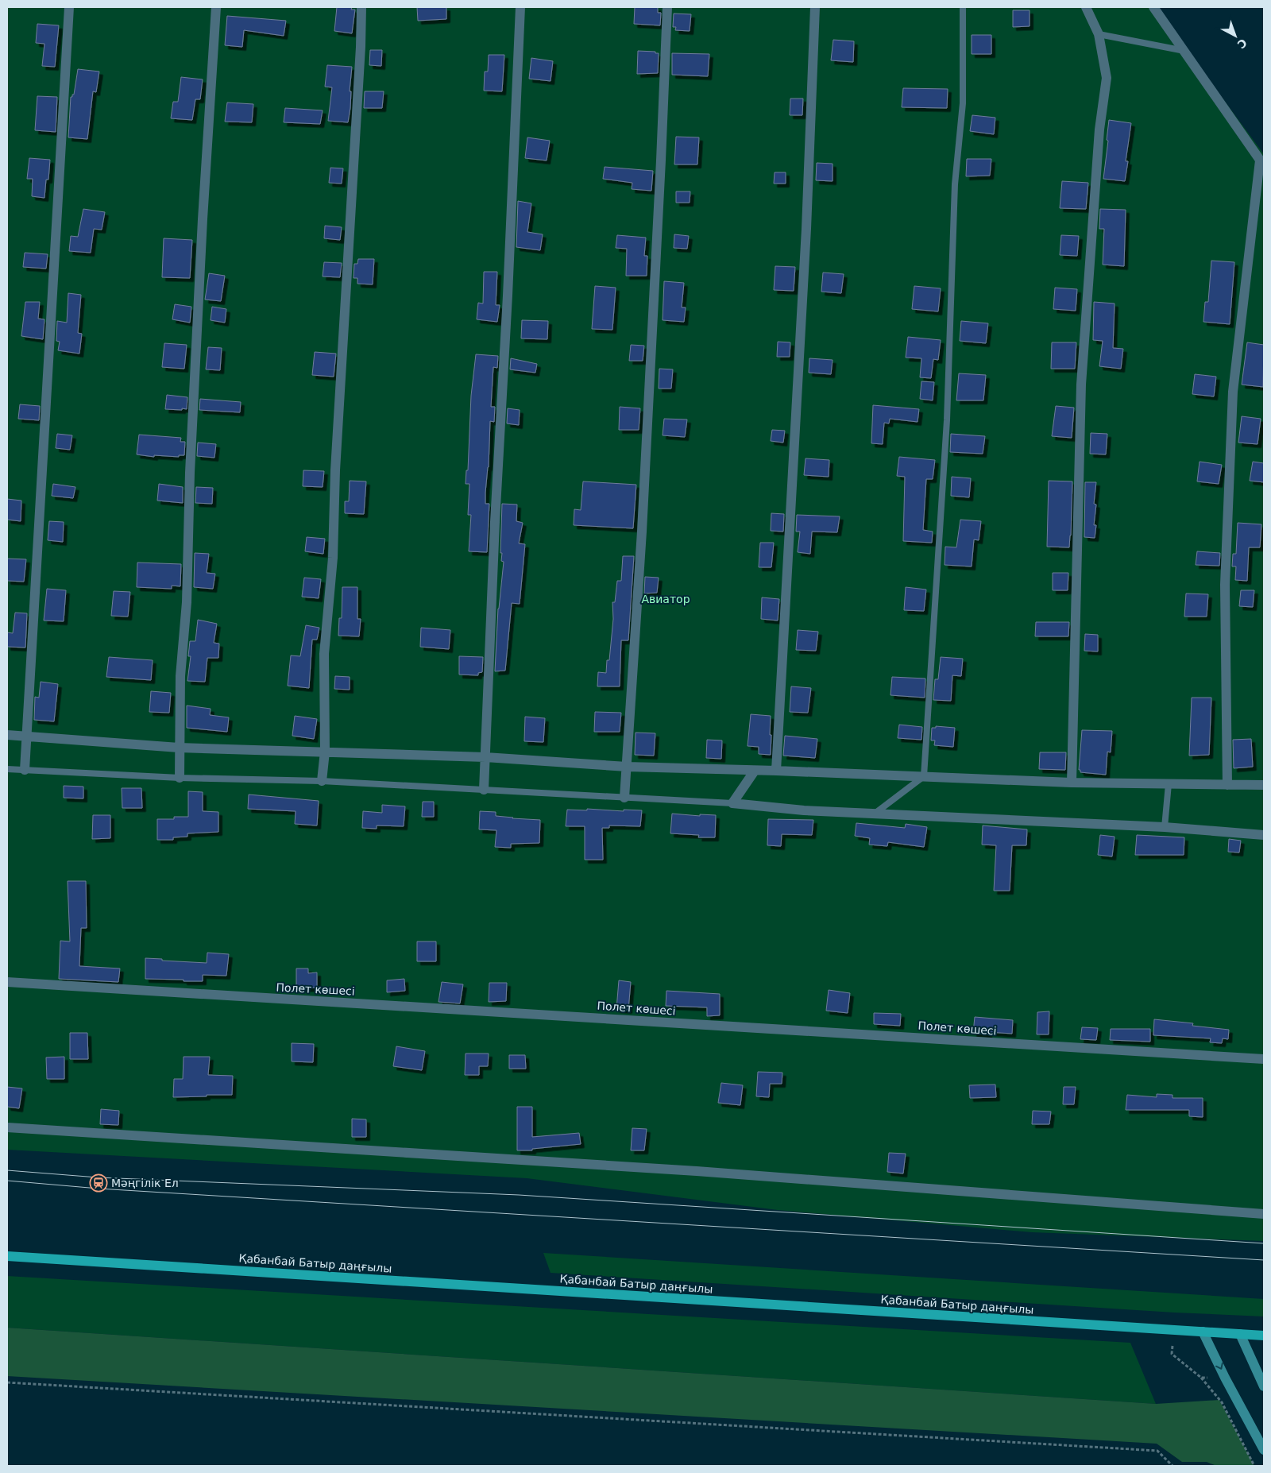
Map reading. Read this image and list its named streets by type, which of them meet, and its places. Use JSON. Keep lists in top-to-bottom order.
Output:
{
  "streets": {
    "main road": ["Қабанбай Батыр даңғылы"],
    "street": ["Полет көшесі"]
  },
  "parks": ["Авиатор"],
  "places": {
    "station": ["Мәңгілік Ел"]
  },
  "north": "bottom right"
}
